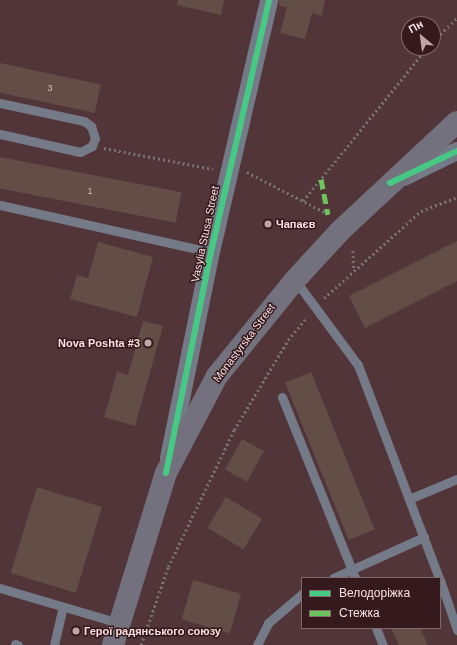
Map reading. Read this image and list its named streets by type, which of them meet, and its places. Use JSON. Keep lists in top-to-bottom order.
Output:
{
  "streets": {
    "main road": ["Monastyrska Street"],
    "street": ["Vasylia Stusa Street"]
  },
  "crossings": [
    ["Vasylia Stusa Street", "Monastyrska Street"]
  ],
  "places": ["Чапаєв", "Nova Poshta #3", "Герої радянського союзу"],
  "house_numbers": ["3", "1"],
  "legend": ["Велодоріжка", "Стежка"],
  "north": "top left"
}
